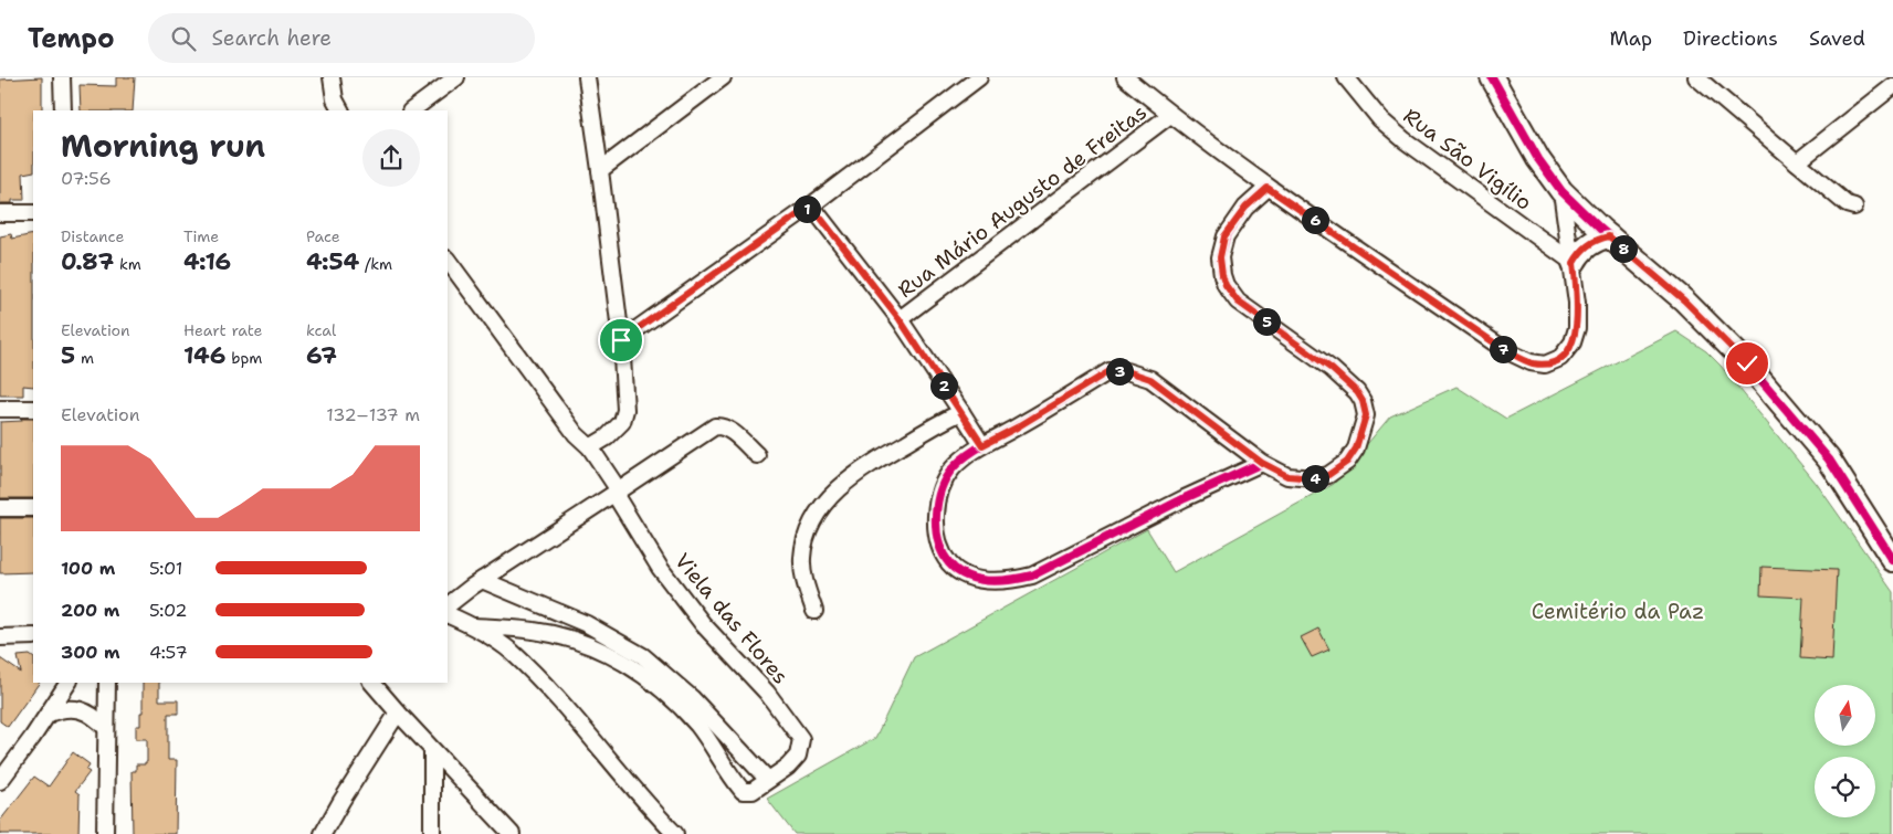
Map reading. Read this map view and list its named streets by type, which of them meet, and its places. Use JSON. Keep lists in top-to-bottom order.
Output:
{
  "streets": {
    "street": ["Rua São Vigílio", "Rua Mário Augusto de Freitas", "Viela das Flores"]
  },
  "parks": ["Cemitério da Paz"],
  "north": "top",
  "page": {
    "header": "Tempo",
    "search": "Search here",
    "nav": ["Map", "Directions", "Saved"],
    "heading": ["Morning run", "07:56"],
    "pins": [
      "1",
      "6",
      "8",
      "5",
      "7",
      "3",
      "2",
      "4"
    ],
    "stats": [
      ["Distance", "0.87 km"],
      ["Time", "4:16"],
      ["Pace", "4:54 /km"],
      ["Elevation", "5 m"],
      ["Heart rate", "146 bpm"],
      ["kcal", "67"]
    ],
    "chart": ["Elevation", "132–137 m"],
    "list": [
      {
        "name": "100 m",
        "note": "5:01"
      },
      {
        "name": "200 m",
        "note": "5:02"
      },
      {
        "name": "300 m",
        "note": "4:57"
      }
    ]
  }
}
